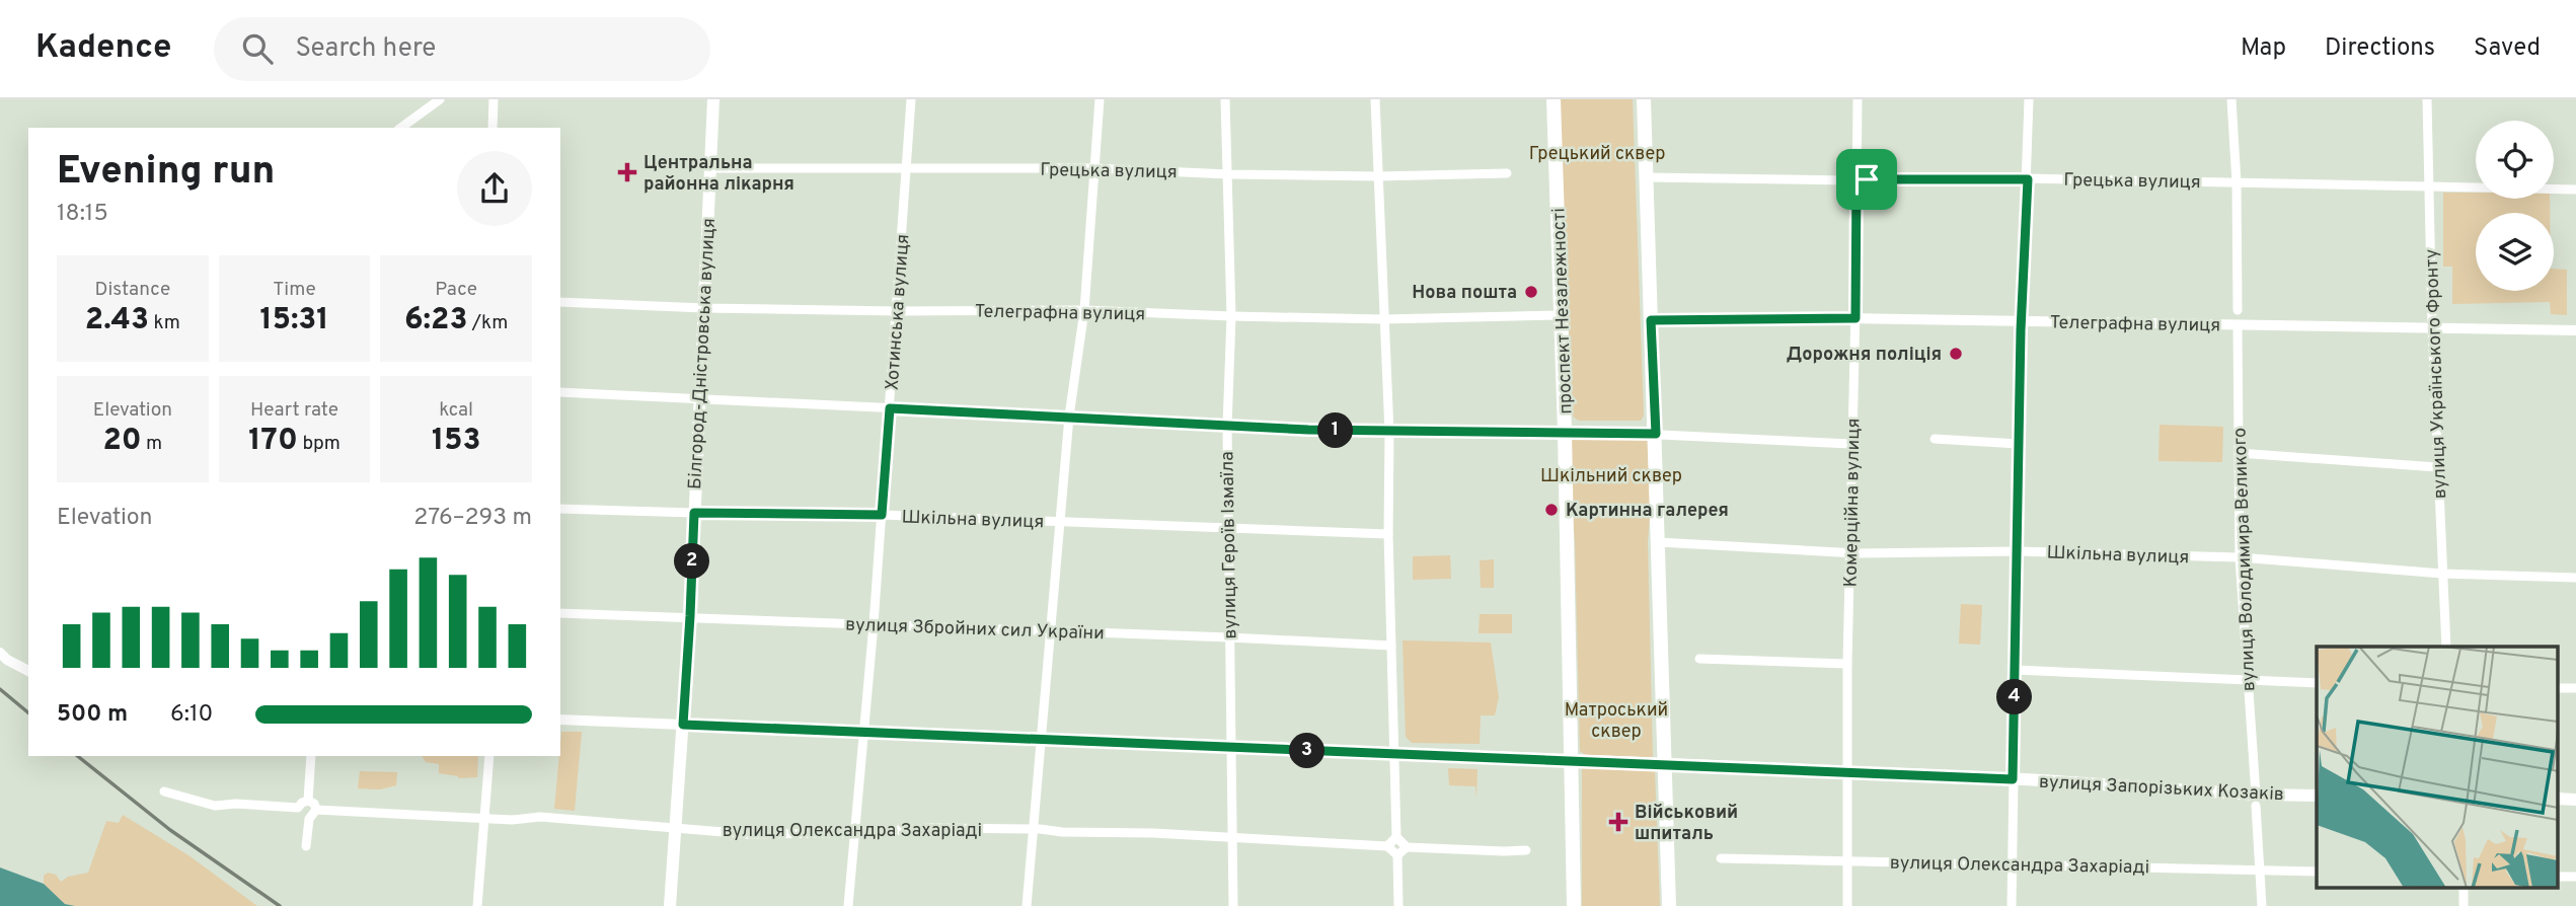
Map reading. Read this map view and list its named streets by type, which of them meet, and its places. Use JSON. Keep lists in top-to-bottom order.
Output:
{
  "streets": {
    "main road": ["проспект Незалежності", "Білгород-Дністровська вулиця", "вулиця Запорізьких Козаків"],
    "street": [
      "Грецька вулиця",
      "Хотинська вулиця",
      "Телеграфна вулиця",
      "вулиця Українського Фронту",
      "Комерційна вулиця",
      "Шкільна вулиця",
      "вулиця Героїв Ізмаїла",
      "вулиця Володимира Великого",
      "вулиця Збройних сил України",
      "вулиця Олександра Захаріаді"
    ]
  },
  "crossings": [
    ["Грецька вулиця", "Хотинська вулиця"],
    ["Грецька вулиця", "Білгород-Дністровська вулиця"],
    ["Грецька вулиця", "вулиця Українського Фронту"],
    ["Грецька вулиця", "Комерційна вулиця"],
    ["Грецька вулиця", "вулиця Героїв Ізмаїла"],
    ["проспект Незалежності", "Телеграфна вулиця"],
    ["проспект Незалежності", "вулиця Запорізьких Козаків"],
    ["Хотинська вулиця", "Телеграфна вулиця"],
    ["Хотинська вулиця", "Шкільна вулиця"],
    ["Хотинська вулиця", "вулиця Збройних сил України"],
    ["Хотинська вулиця", "вулиця Запорізьких Козаків"],
    ["Хотинська вулиця", "вулиця Олександра Захаріаді"],
    ["Телеграфна вулиця", "Білгород-Дністровська вулиця"],
    ["Телеграфна вулиця", "вулиця Українського Фронту"],
    ["Телеграфна вулиця", "Комерційна вулиця"],
    ["Телеграфна вулиця", "вулиця Героїв Ізмаїла"],
    ["Телеграфна вулиця", "вулиця Володимира Великого"],
    ["Білгород-Дністровська вулиця", "Шкільна вулиця"],
    ["Білгород-Дністровська вулиця", "вулиця Збройних сил України"],
    ["Білгород-Дністровська вулиця", "вулиця Запорізьких Козаків"],
    ["Білгород-Дністровська вулиця", "вулиця Олександра Захаріаді"],
    ["вулиця Українського Фронту", "Шкільна вулиця"],
    ["Комерційна вулиця", "Шкільна вулиця"],
    ["Комерційна вулиця", "вулиця Запорізьких Козаків"],
    ["Комерційна вулиця", "вулиця Олександра Захаріаді"],
    ["Шкільна вулиця", "вулиця Героїв Ізмаїла"],
    ["Шкільна вулиця", "вулиця Володимира Великого"],
    ["вулиця Героїв Ізмаїла", "вулиця Збройних сил України"],
    ["вулиця Героїв Ізмаїла", "вулиця Запорізьких Козаків"],
    ["вулиця Героїв Ізмаїла", "вулиця Олександра Захаріаді"],
    ["вулиця Володимира Великого", "вулиця Запорізьких Козаків"],
    ["вулиця Володимира Великого", "вулиця Олександра Захаріаді"]
  ],
  "parks": ["Грецький сквер", "Шкільний сквер", "Матроський сквер"],
  "places": {
    "health": ["Центральна районна лікарня", "Військовий шпиталь"],
    "other": ["Нова пошта", "Дорожня поліція", "Картинна галерея"]
  },
  "page": {
    "header": "Kadence",
    "search": "Search here",
    "nav": ["Map", "Directions", "Saved"],
    "heading": ["Evening run", "18:15"],
    "stats": [
      ["Distance", "2.43 km"],
      ["Time", "15:31"],
      ["Pace", "6:23 /km"],
      ["Elevation", "20 m"],
      ["Heart rate", "170 bpm"],
      ["kcal", "153"]
    ],
    "pins": [
      "1",
      "2",
      "4",
      "3"
    ],
    "chart": ["Elevation", "276–293 m"],
    "list": [
      {
        "name": "500 m",
        "note": "6:10"
      }
    ]
  }
}
